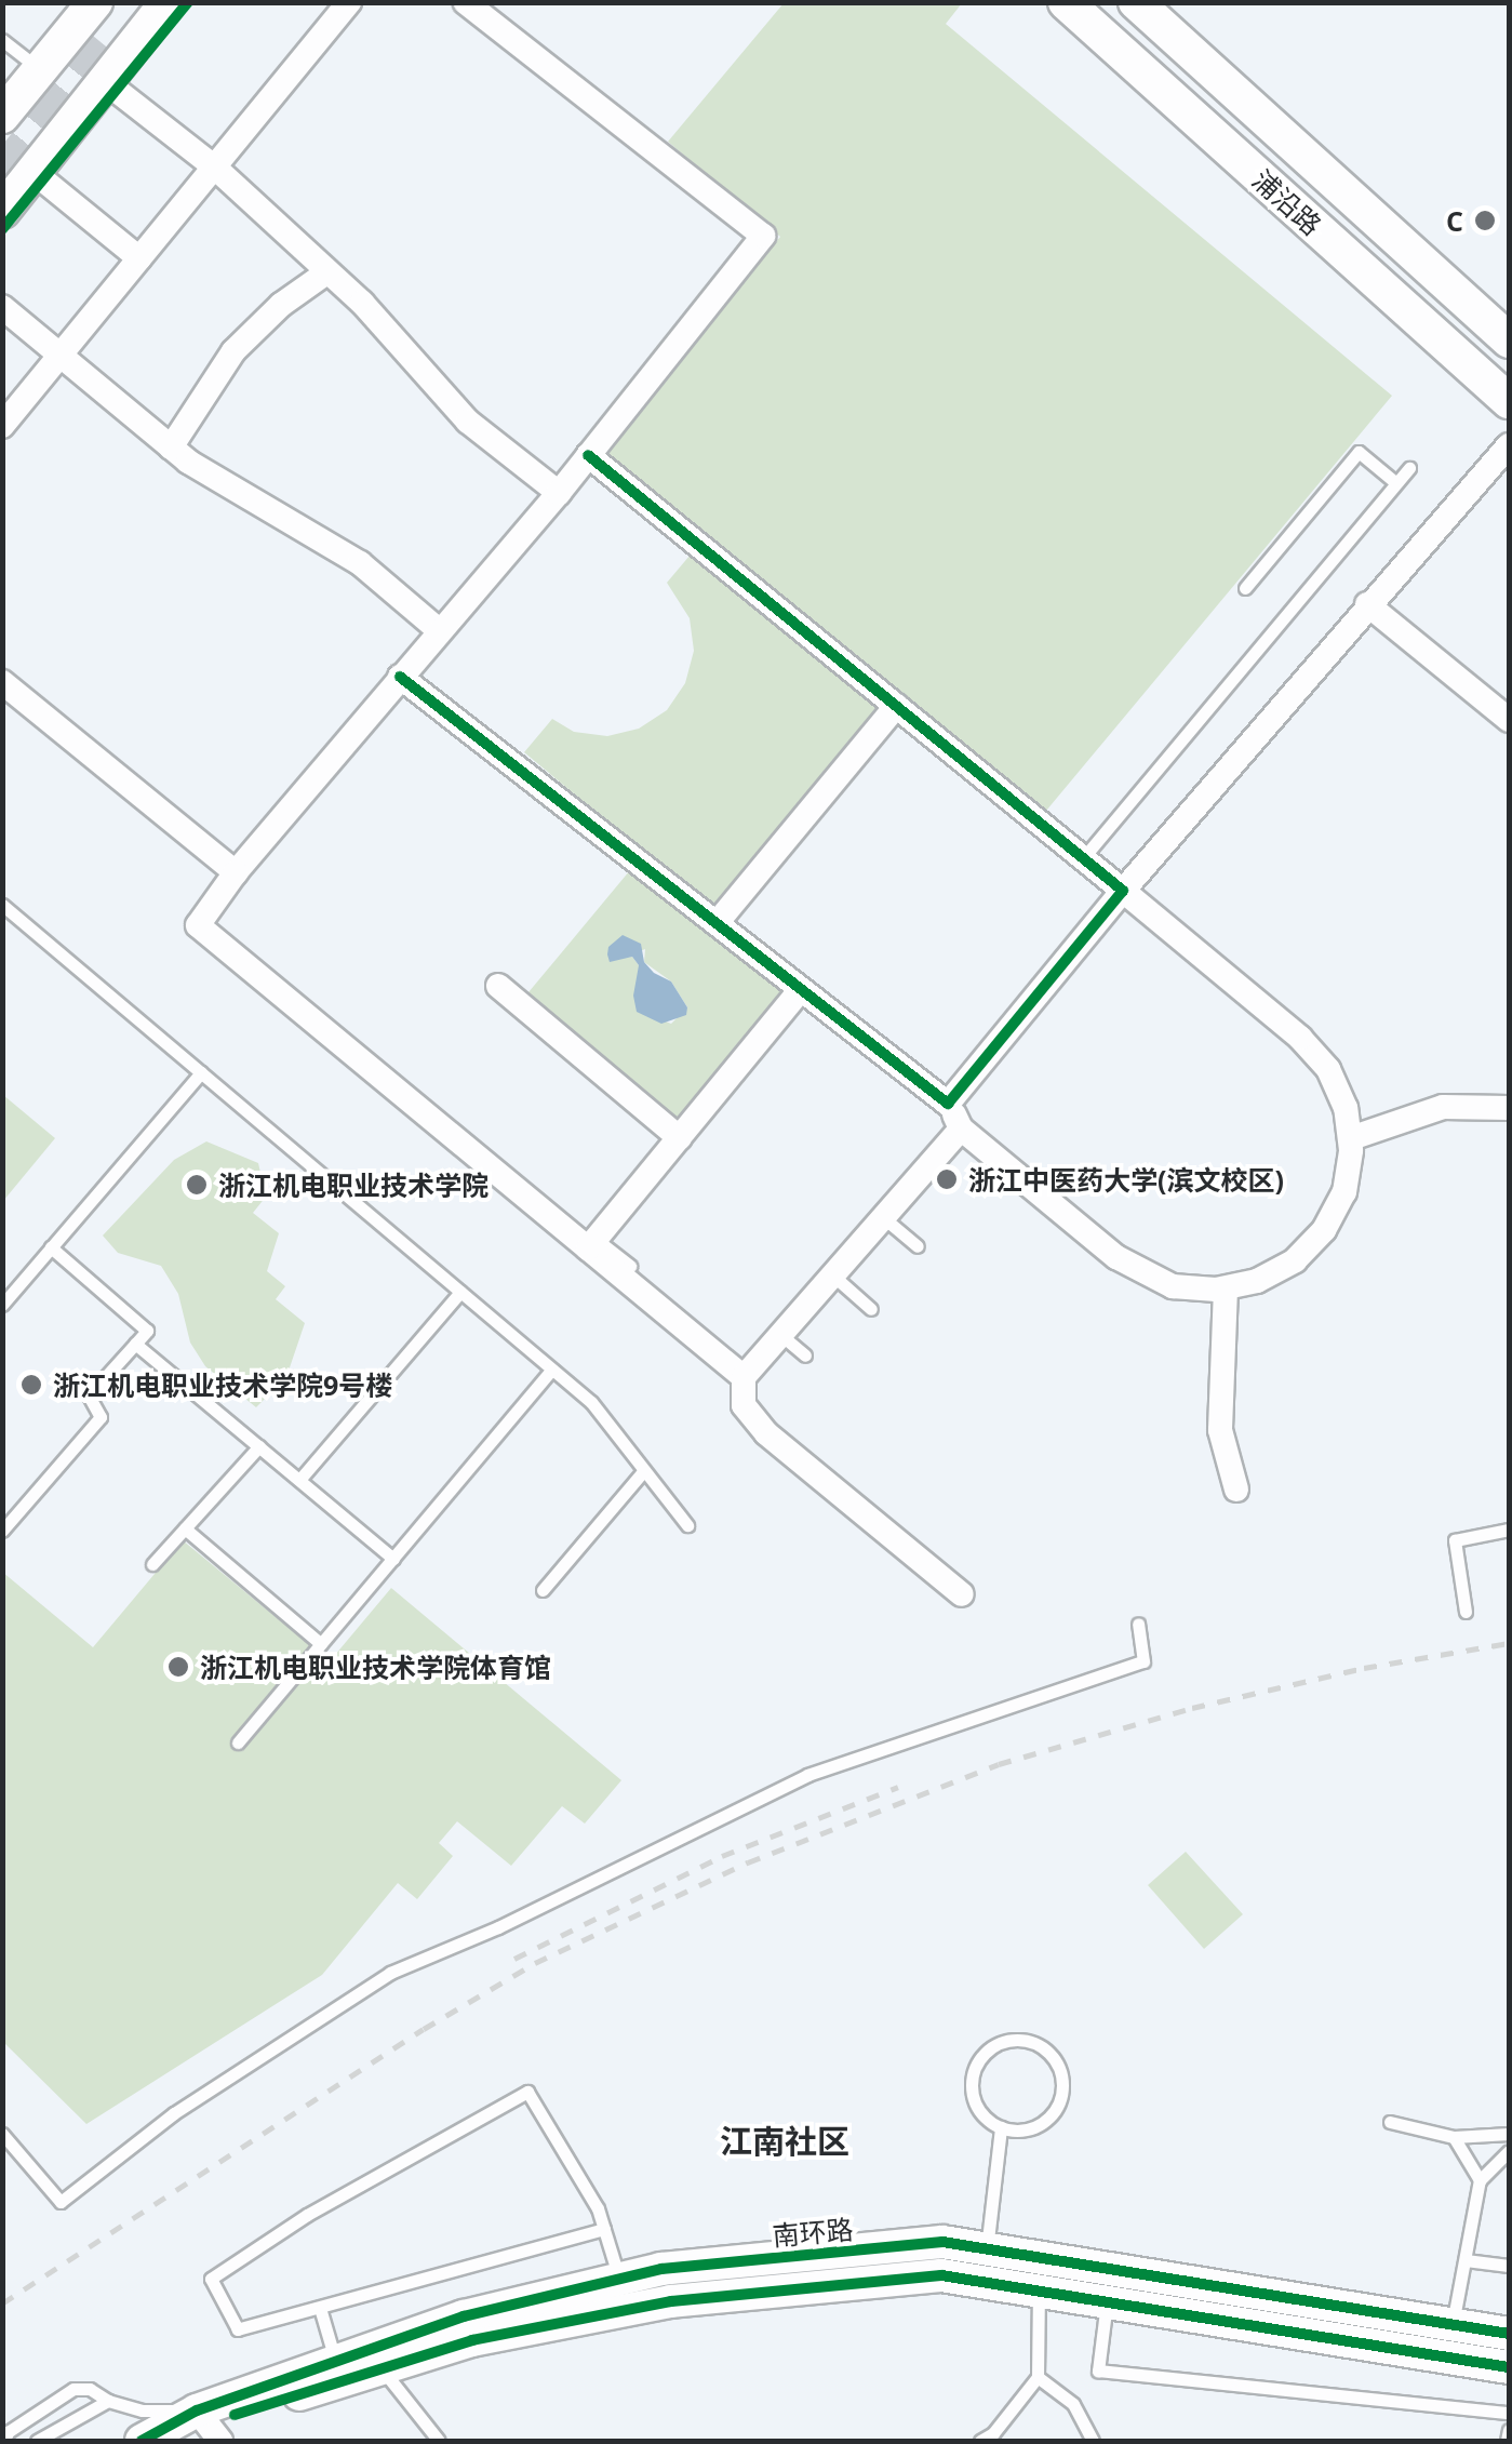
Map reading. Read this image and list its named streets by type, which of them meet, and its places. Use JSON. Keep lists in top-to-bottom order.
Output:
{
  "streets": {
    "main road": ["浦沿路", "南环路"]
  },
  "districts": ["江南社区"],
  "places": [
    "C",
    "浙江中医药大学(滨文校区)",
    "浙江机电职业技术学院",
    "浙江机电职业技术学院9号楼",
    "浙江机电职业技术学院体育馆"
  ]
}
